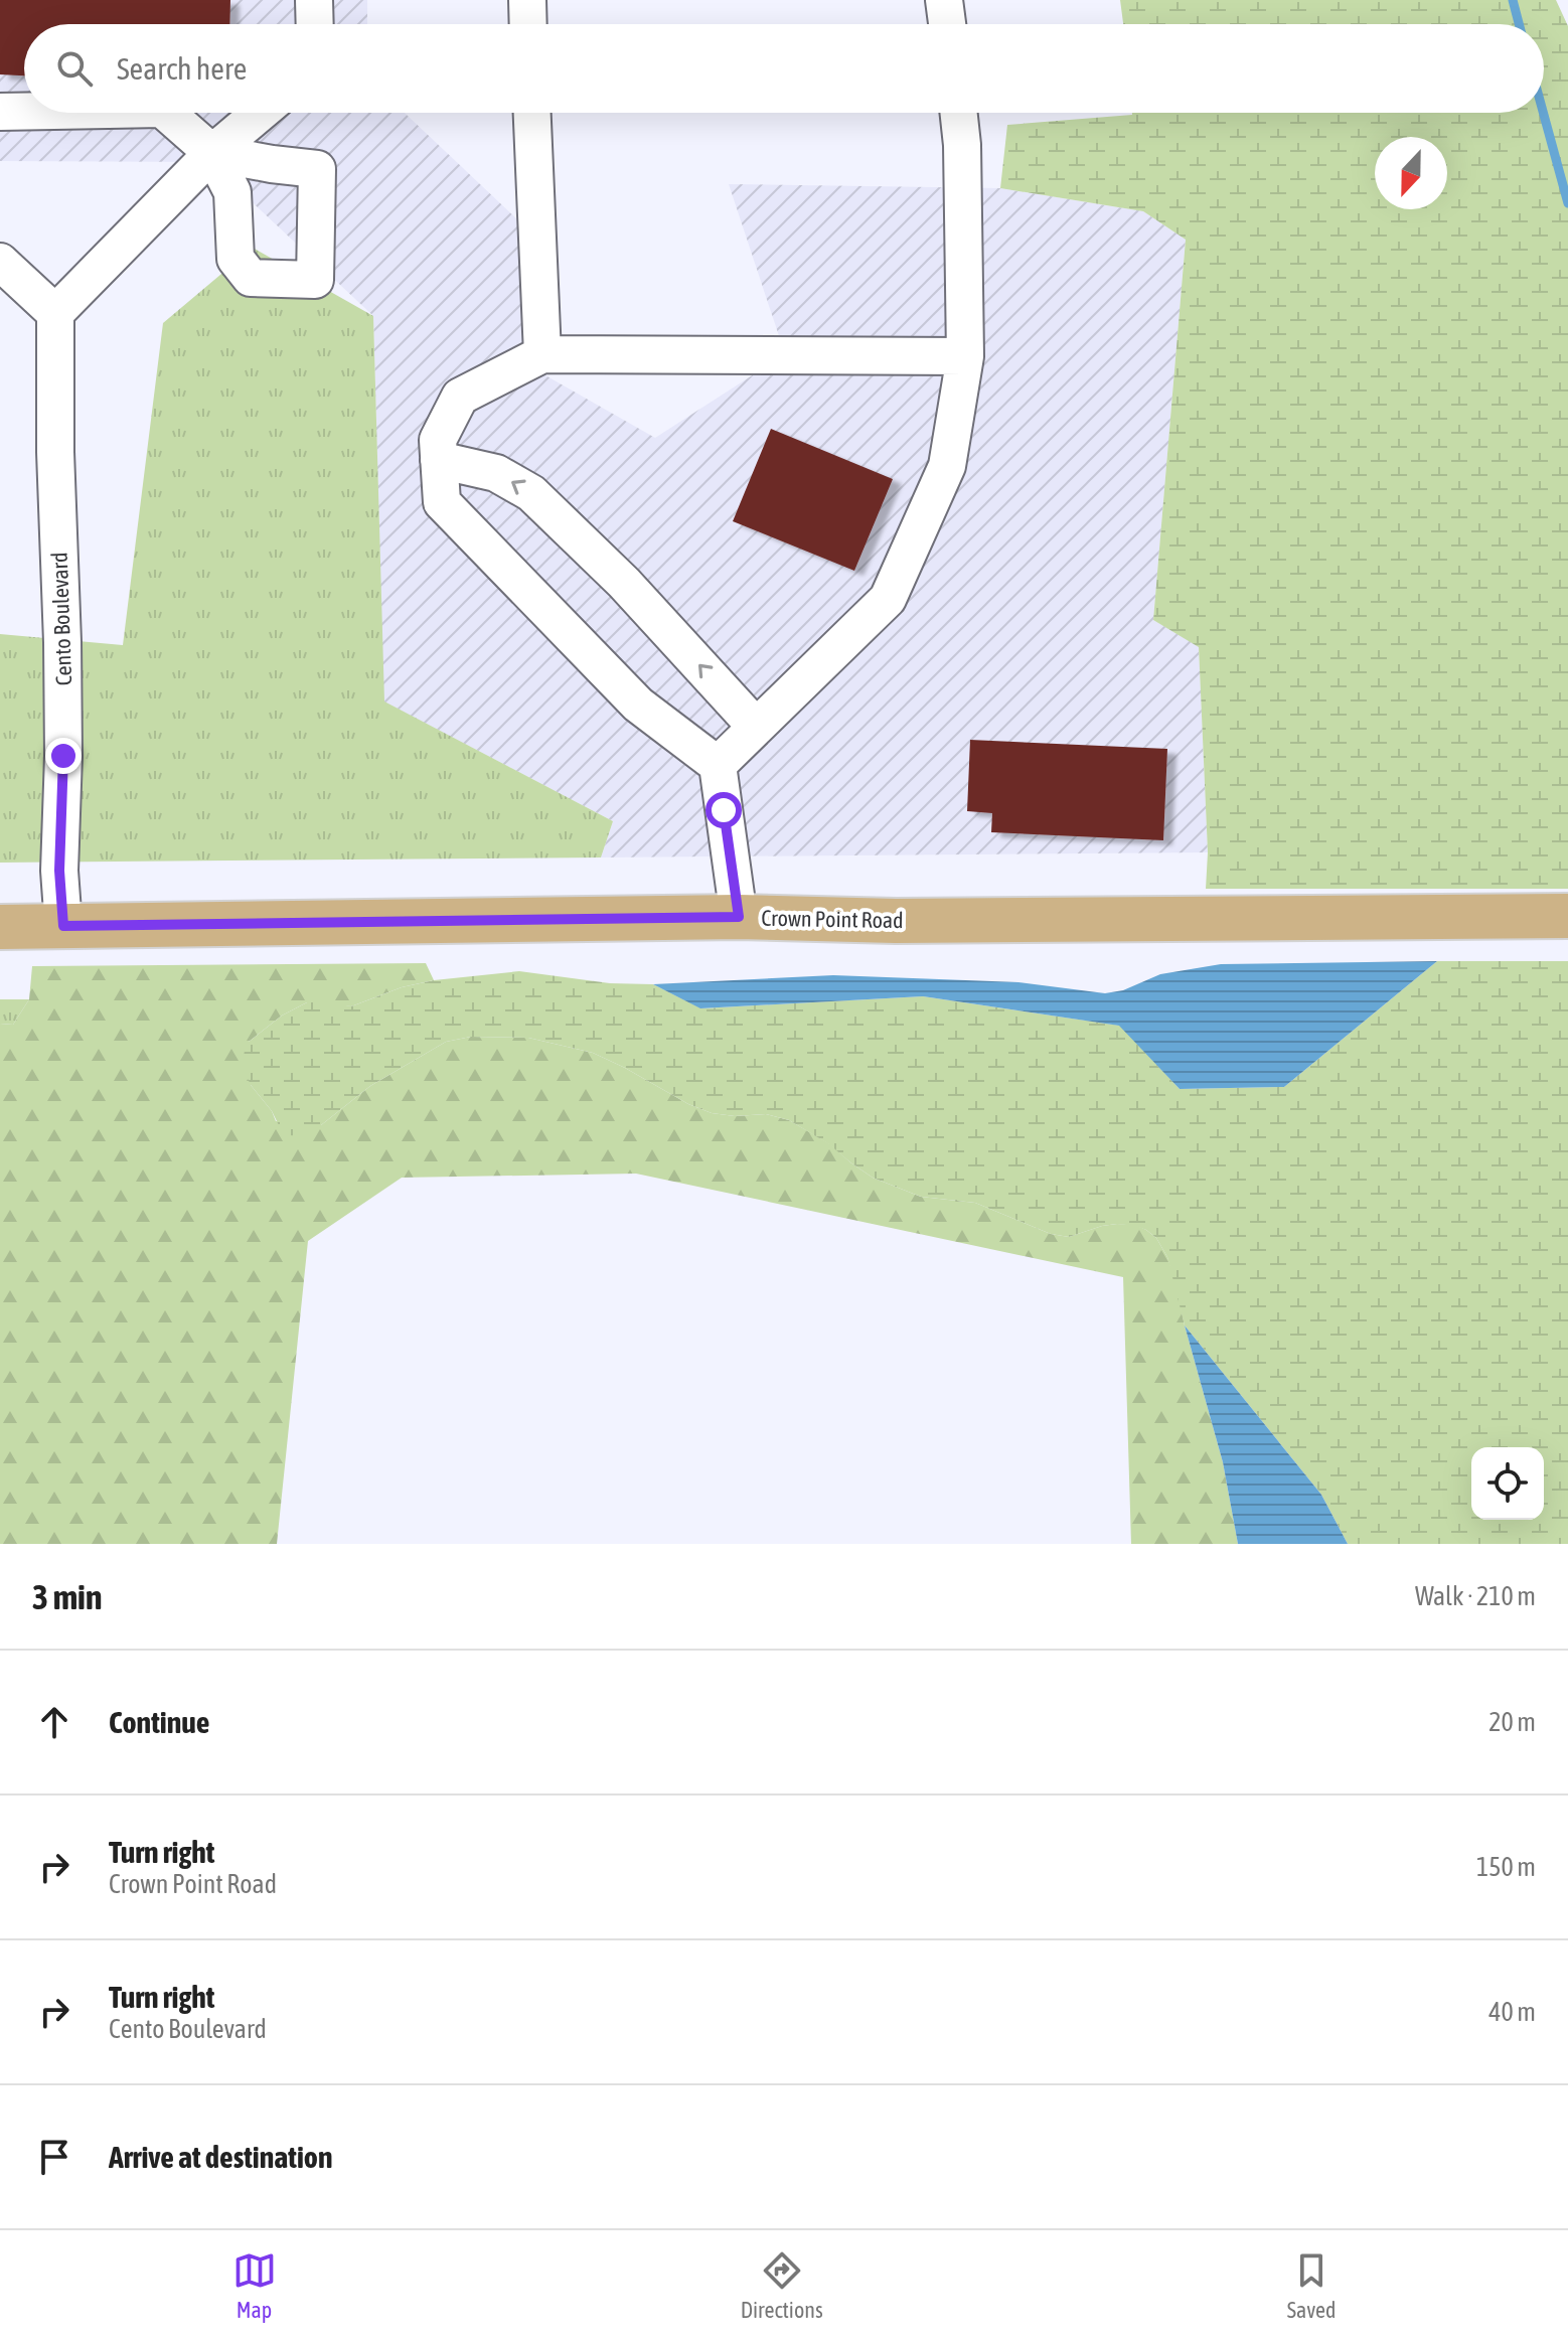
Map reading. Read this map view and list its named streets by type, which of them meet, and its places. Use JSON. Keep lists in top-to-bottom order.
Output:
{
  "streets": {
    "main road": ["Crown Point Road"],
    "street": ["Cento Boulevard"]
  },
  "crossings": [
    ["Cento Boulevard", "Crown Point Road"]
  ],
  "north": "bottom",
  "page": {
    "search": "Search here",
    "heading": ["3 min", "Walk · 210 m"],
    "list": [
      ["Continue", "20 m"],
      ["Turn right", "Crown Point Road", "150 m"],
      ["Turn right", "Cento Boulevard", "40 m"],
      "Arrive at destination"
    ],
    "nav": ["Map", "Directions", "Saved"]
  }
}
